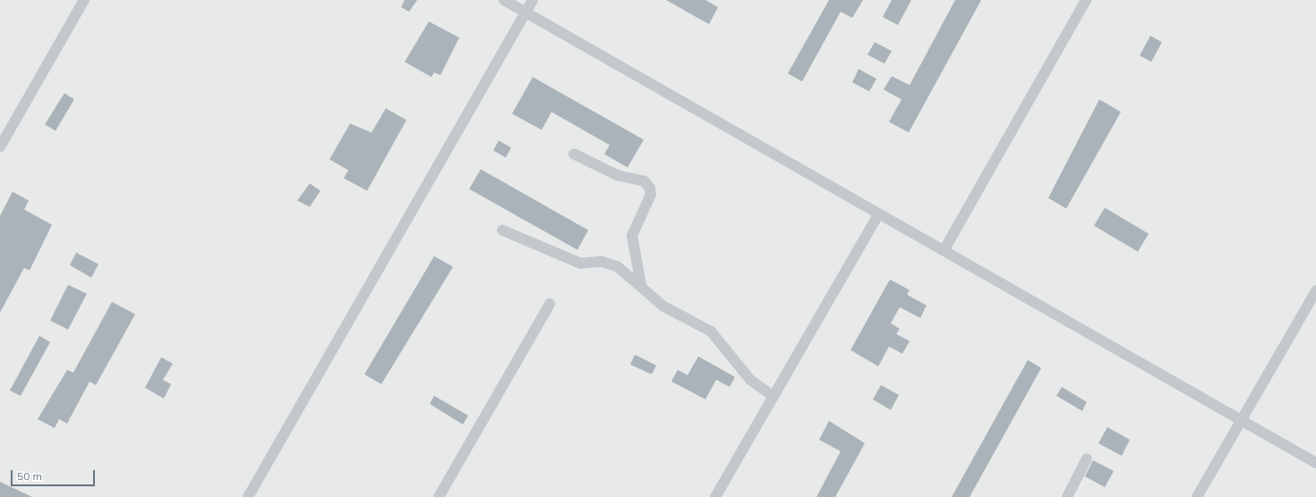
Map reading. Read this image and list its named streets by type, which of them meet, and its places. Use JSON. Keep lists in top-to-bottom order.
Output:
{
  "scale_bar": "50 m"
}
